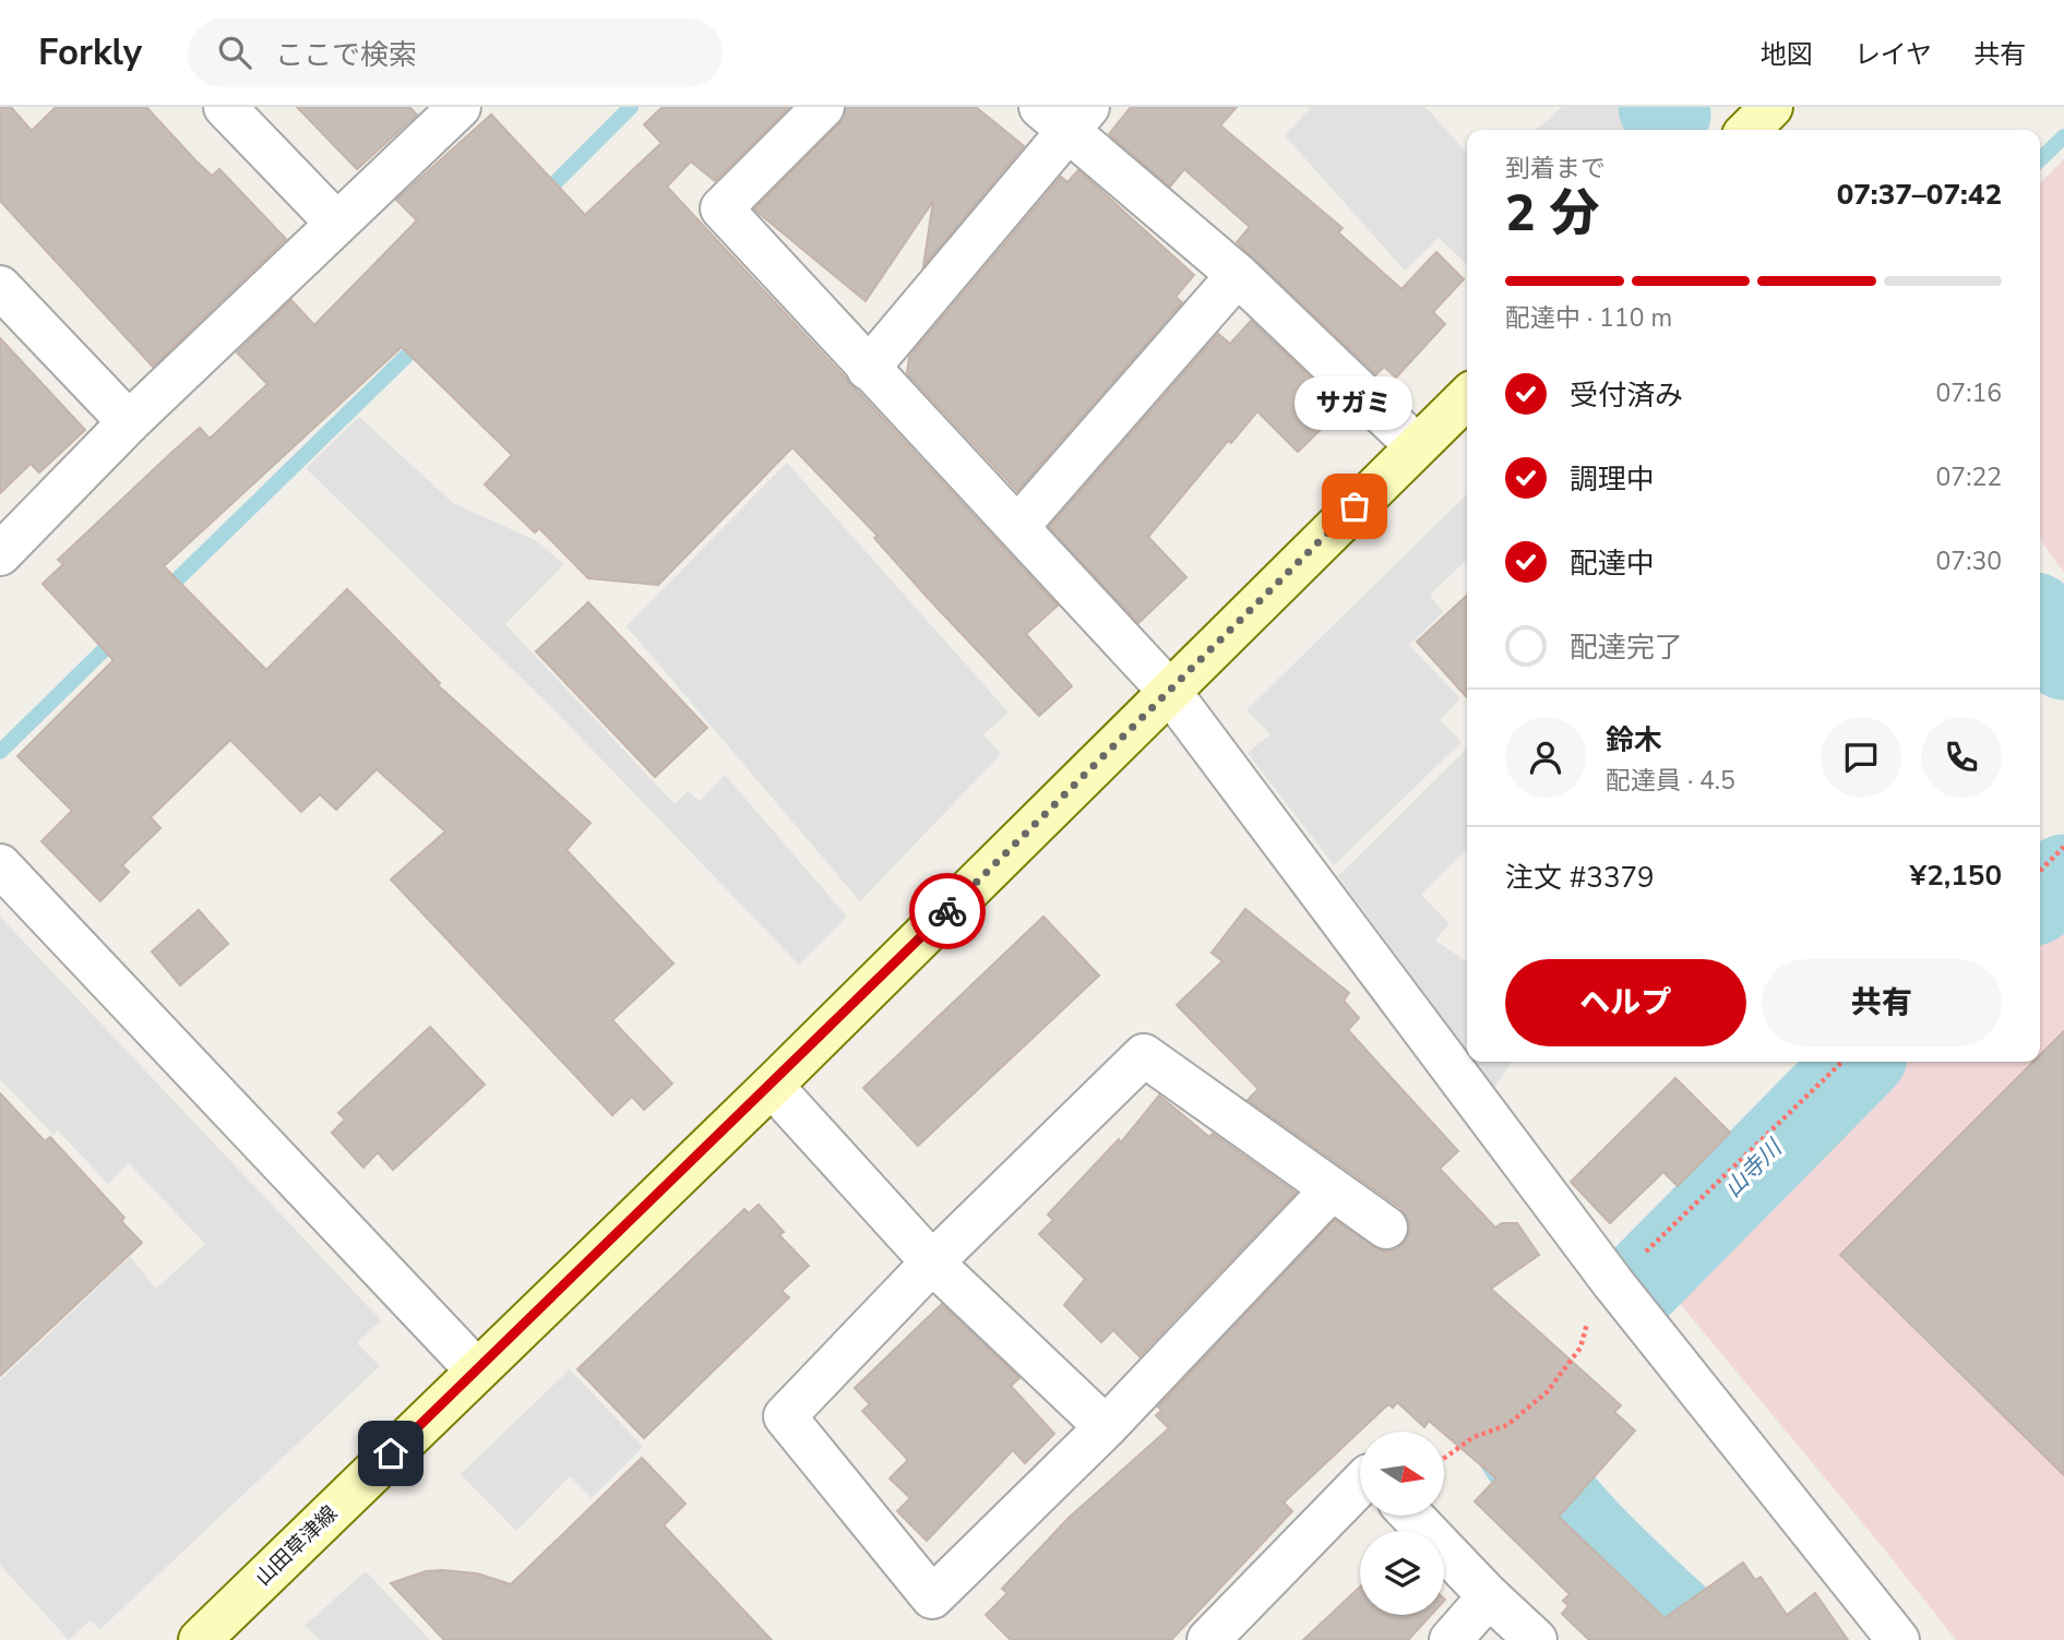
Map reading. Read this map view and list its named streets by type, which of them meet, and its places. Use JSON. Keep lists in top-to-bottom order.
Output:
{
  "streets": {
    "main road": ["山田草津線"]
  },
  "water": ["山寺川"],
  "places": ["サガミ"],
  "north": "right",
  "page": {
    "header": "Forkly",
    "search": "ここで検索",
    "nav": ["地図", "レイヤ", "共有"],
    "heading": ["2 分", "到着まで", "07:37–07:42"],
    "panel": [
      "鈴木",
      "配達員 · 4.5",
      "注文 #3379",
      "¥2,150"
    ],
    "bar": "配達中 · 110 m",
    "list": [
      ["受付済み", "07:16"],
      ["調理中", "07:22"],
      ["配達中", "07:30"],
      "配達完了"
    ],
    "bubble": "サガミ",
    "buttons": ["ヘルプ", "共有"]
  }
}
